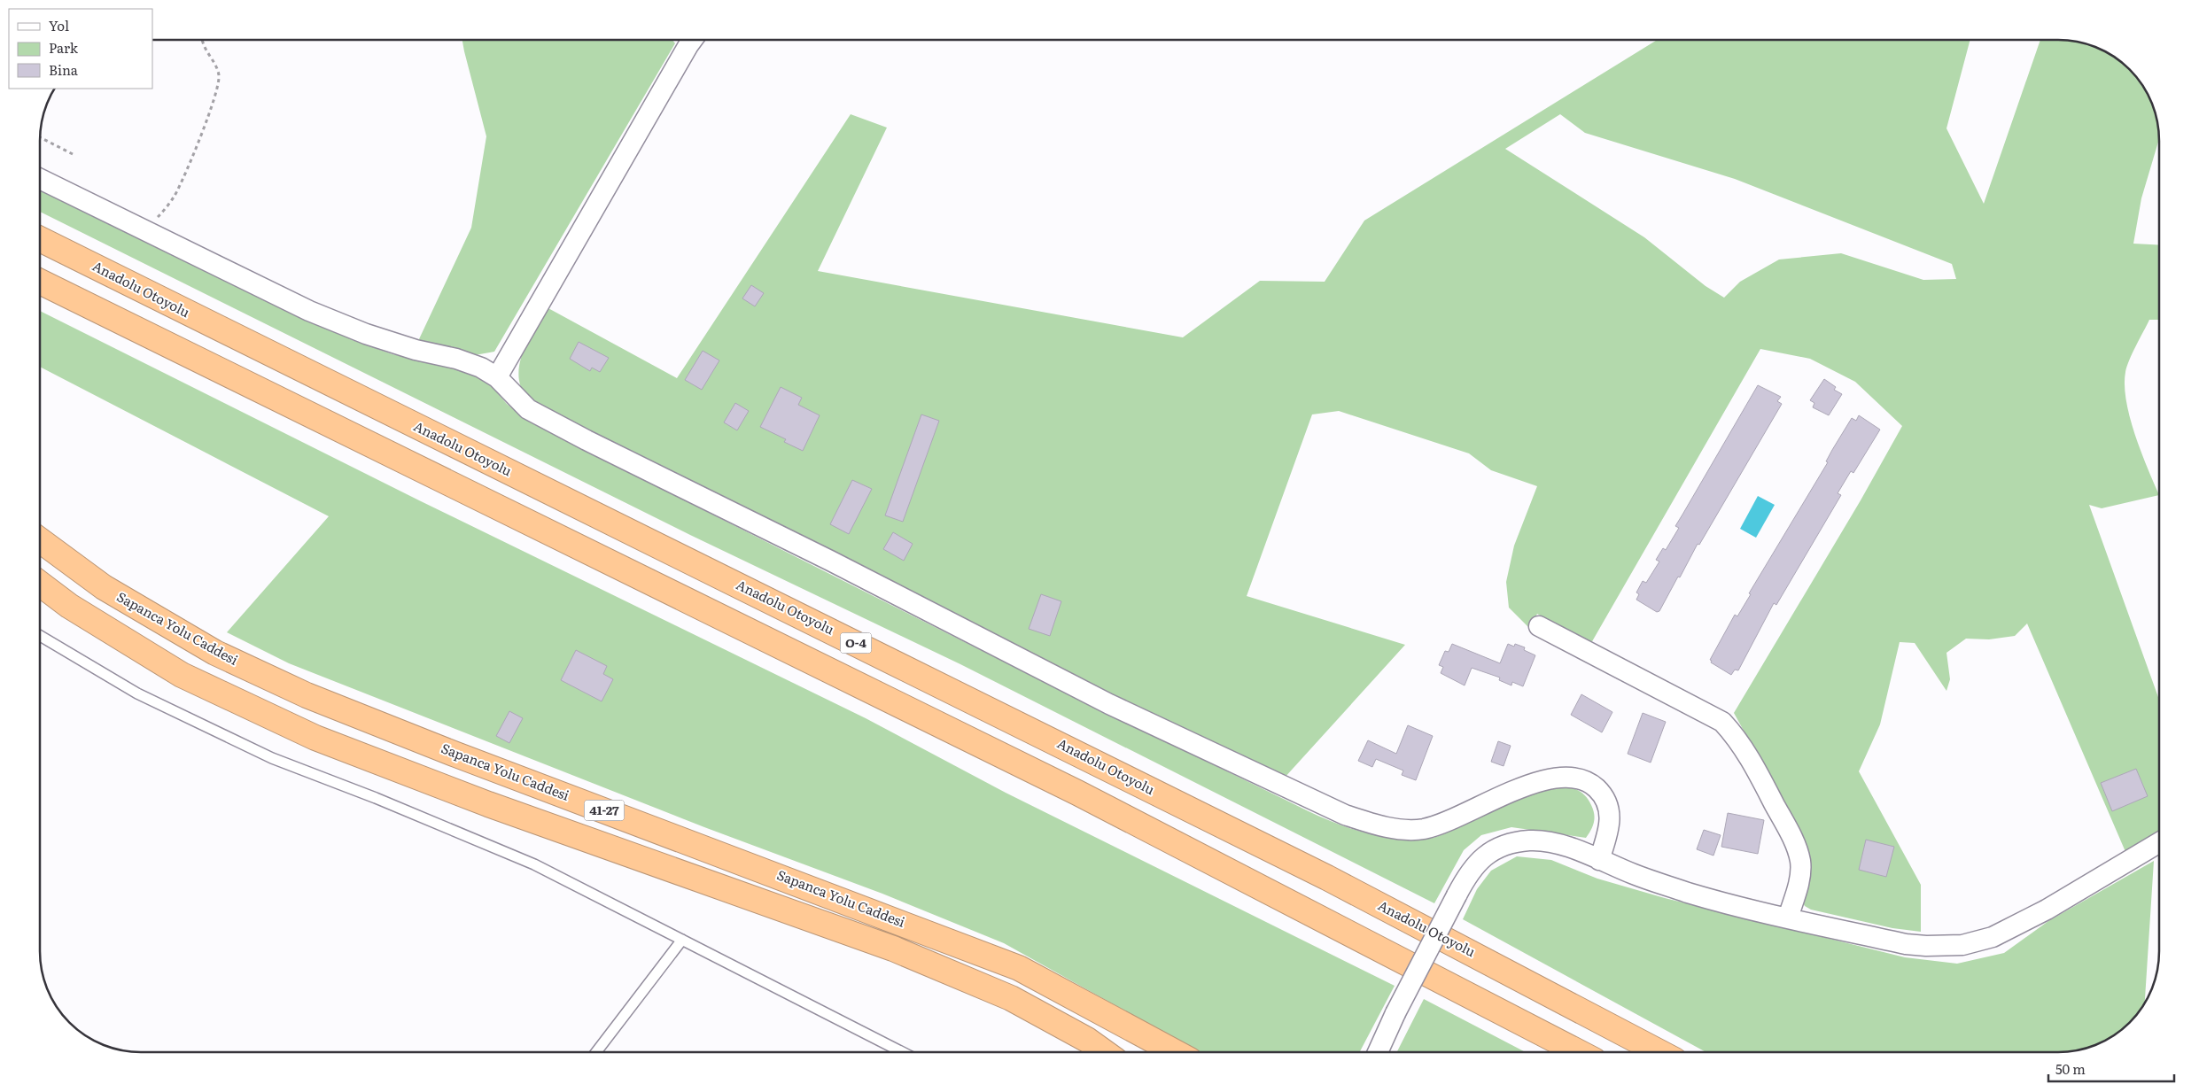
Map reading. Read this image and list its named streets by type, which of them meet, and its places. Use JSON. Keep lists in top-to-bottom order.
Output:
{
  "streets": {
    "highway": [
      "Anadolu Otoyolu",
      "Sapanca Yolu Caddesi",
      "O-4",
      "41-27"
    ]
  },
  "legend": ["Yol", "Park", "Bina"],
  "scale_bar": "50 m"
}
